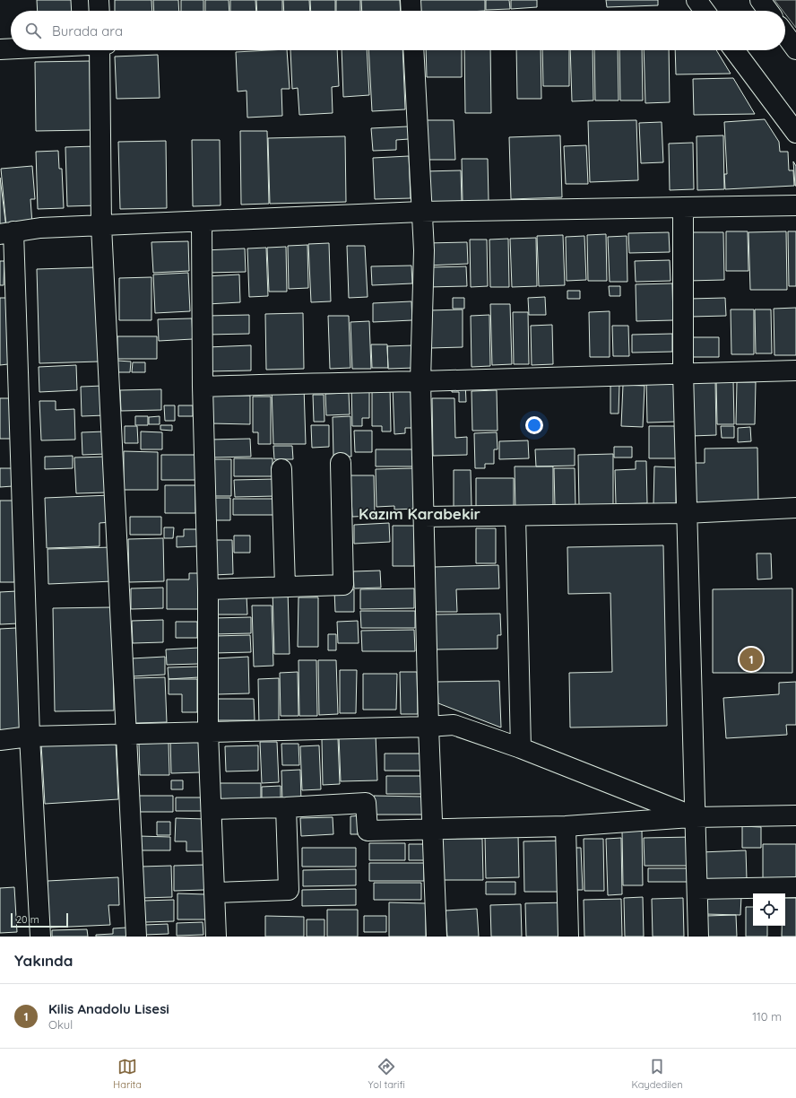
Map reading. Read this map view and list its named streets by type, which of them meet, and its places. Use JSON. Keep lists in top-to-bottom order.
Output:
{
  "districts": ["Kazım Karabekir"],
  "scale_bar": "20 m",
  "page": {
    "search": "Burada ara",
    "pins": "1",
    "scale": "20 m",
    "heading": "Yakında",
    "list": [
      {
        "mark": "1",
        "name": "Kilis Anadolu Lisesi",
        "note": "Okul",
        "value": "110 m"
      }
    ],
    "nav": ["Harita", "Yol tarifi", "Kaydedilen"]
  }
}
